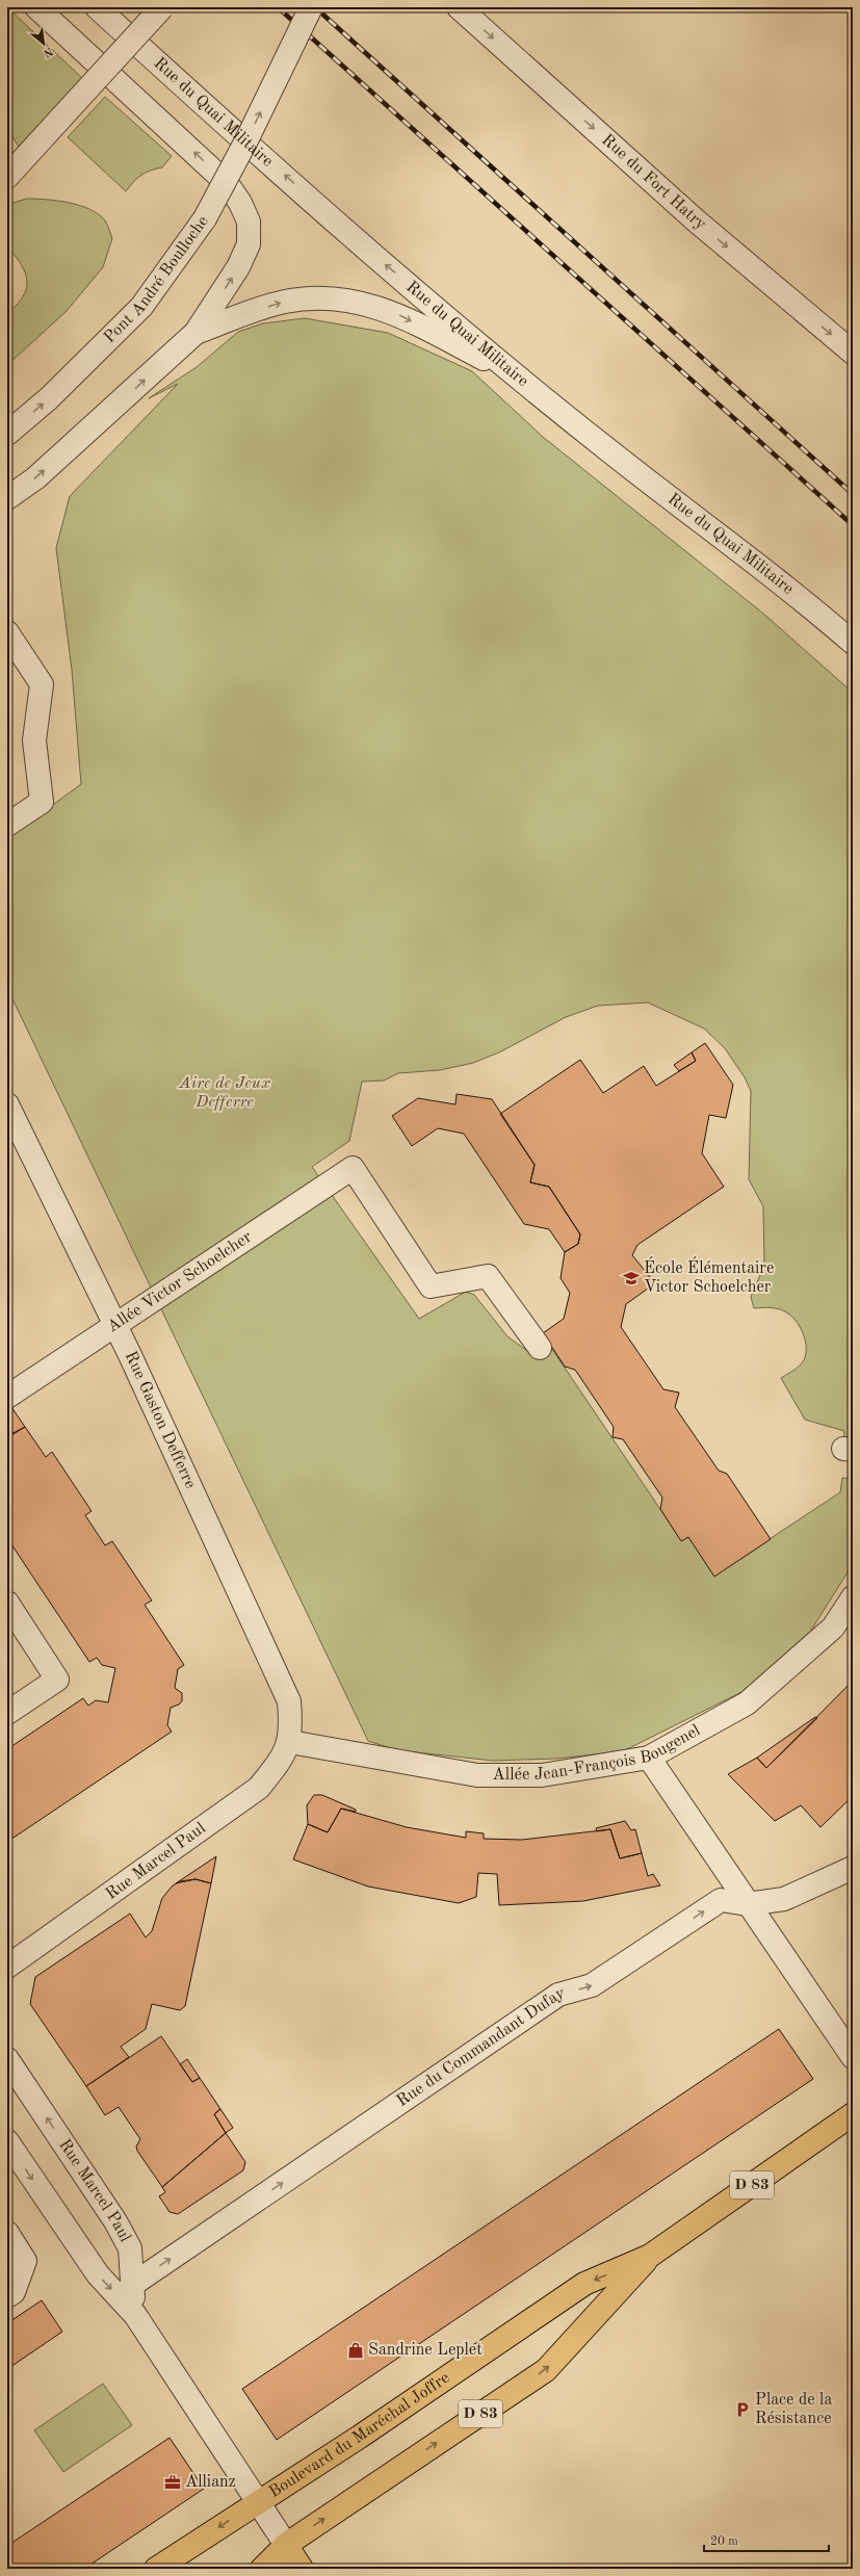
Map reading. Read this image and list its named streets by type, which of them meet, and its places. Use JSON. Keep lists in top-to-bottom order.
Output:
{
  "streets": {
    "main road": ["D 83", "Boulevard du Maréchal Joffre"],
    "street": [
      "Rue du Quai Militaire",
      "Rue du Fort Hatry",
      "Pont André Boulloche",
      "Allée Victor Schoelcher",
      "Rue Gaston Defferre",
      "Allée Jean-François Bougenel",
      "Rue Marcel Paul",
      "Rue du Commandant Dufay"
    ]
  },
  "crossings": [
    ["Allée Victor Schoelcher", "Rue Gaston Defferre"],
    ["Rue Gaston Defferre", "Allée Jean-François Bougenel"],
    ["Rue Gaston Defferre", "Rue Marcel Paul"],
    ["Allée Jean-François Bougenel", "Rue Marcel Paul"],
    ["Rue Marcel Paul", "Rue du Commandant Dufay"],
    ["Rue Marcel Paul", "Boulevard du Maréchal Joffre"]
  ],
  "one_way": ["Rue du Quai Militaire", "Rue du Fort Hatry", "Rue du Commandant Dufay"],
  "parks": ["Aire de Jeux Defferre"],
  "places": {
    "school or university": ["École Élémentaire Victor Schoelcher"],
    "shop": ["Sandrine Leplet"],
    "parking": ["Place de la Résistance"],
    "office": ["Allianz"]
  },
  "scale_bar": "20 m",
  "north": "bottom right"
}
